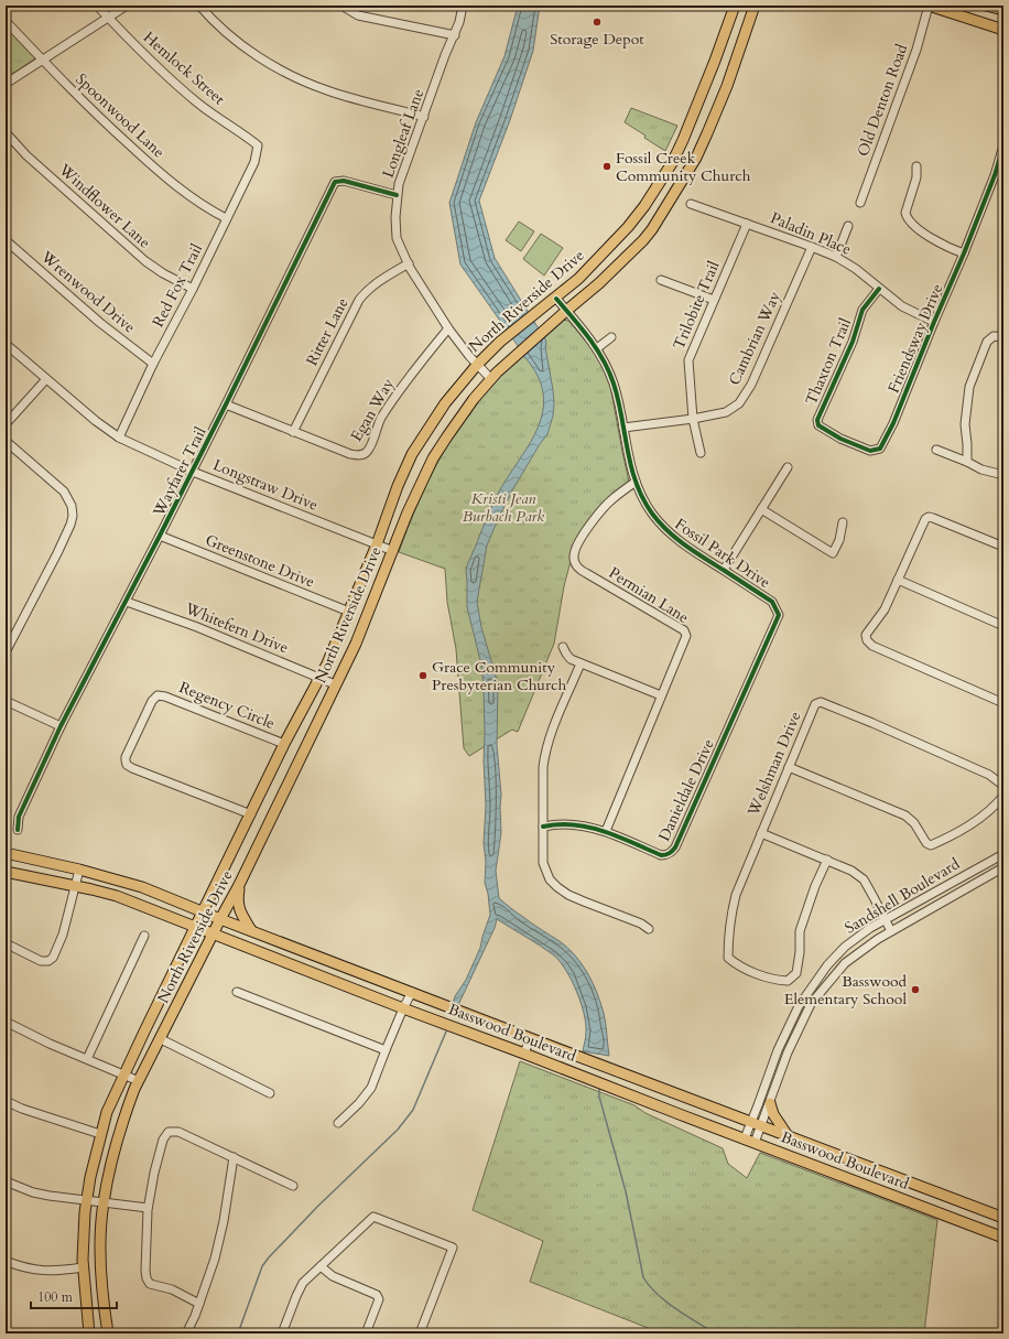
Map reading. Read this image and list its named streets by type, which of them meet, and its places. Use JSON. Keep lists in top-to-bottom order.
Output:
{
  "streets": {
    "main road": ["North Riverside Drive", "Basswood Boulevard"],
    "street": [
      "Hemlock Street",
      "Old Denton Road",
      "Spoonwood Lane",
      "Longleaf Lane",
      "Windflower Lane",
      "Paladin Place",
      "Red Fox Trail",
      "Wrenwood Drive",
      "Trilobite Trail",
      "Ritter Lane",
      "Cambrian Way",
      "Friendsway Drive",
      "Thaxton Trail",
      "Egan Way",
      "Wayfarer Trail",
      "Longstraw Drive",
      "Fossil Park Drive",
      "Greenstone Drive",
      "Permian Lane",
      "Whitefern Drive",
      "Regency Circle",
      "Welshman Drive",
      "Danieldale Drive",
      "Sandshell Boulevard"
    ]
  },
  "crossings": [
    ["Hemlock Street", "Red Fox Trail"],
    ["Spoonwood Lane", "Red Fox Trail"],
    ["Longleaf Lane", "North Riverside Drive"],
    ["Longleaf Lane", "Ritter Lane"],
    ["Longleaf Lane", "Egan Way"],
    ["Longleaf Lane", "Wayfarer Trail"],
    ["Windflower Lane", "Red Fox Trail"],
    ["Paladin Place", "Trilobite Trail"],
    ["Paladin Place", "Cambrian Way"],
    ["Paladin Place", "Friendsway Drive"],
    ["Paladin Place", "Thaxton Trail"],
    ["Red Fox Trail", "Wrenwood Drive"],
    ["Red Fox Trail", "Longstraw Drive"],
    ["North Riverside Drive", "Longstraw Drive"],
    ["North Riverside Drive", "Fossil Park Drive"],
    ["North Riverside Drive", "Greenstone Drive"],
    ["North Riverside Drive", "Whitefern Drive"],
    ["North Riverside Drive", "Regency Circle"],
    ["North Riverside Drive", "Basswood Boulevard"],
    ["Trilobite Trail", "Cambrian Way"],
    ["Ritter Lane", "Egan Way"],
    ["Cambrian Way", "Fossil Park Drive"],
    ["Friendsway Drive", "Thaxton Trail"],
    ["Egan Way", "Wayfarer Trail"],
    ["Wayfarer Trail", "Longstraw Drive"],
    ["Wayfarer Trail", "Greenstone Drive"],
    ["Wayfarer Trail", "Whitefern Drive"],
    ["Fossil Park Drive", "Permian Lane"],
    ["Fossil Park Drive", "Danieldale Drive"],
    ["Permian Lane", "Danieldale Drive"],
    ["Sandshell Boulevard", "Basswood Boulevard"]
  ],
  "parks": ["Kristi Jean Burbach Park"],
  "places": [
    "Storage Depot",
    "Fossil Creek Community Church",
    "Grace Community Presbyterian Church",
    "Basswood Elementary School"
  ],
  "scale_bar": "100 m"
}
